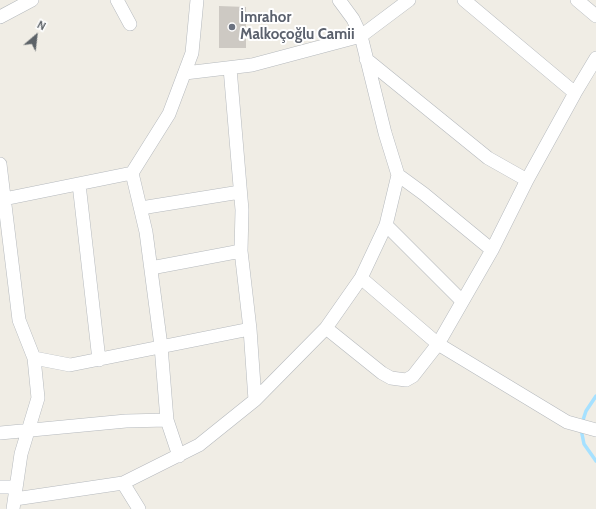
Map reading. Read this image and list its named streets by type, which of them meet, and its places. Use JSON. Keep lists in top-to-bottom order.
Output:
{
  "places": ["İmrahor Malkoçoğlu Camii"],
  "north": "top right"
}
